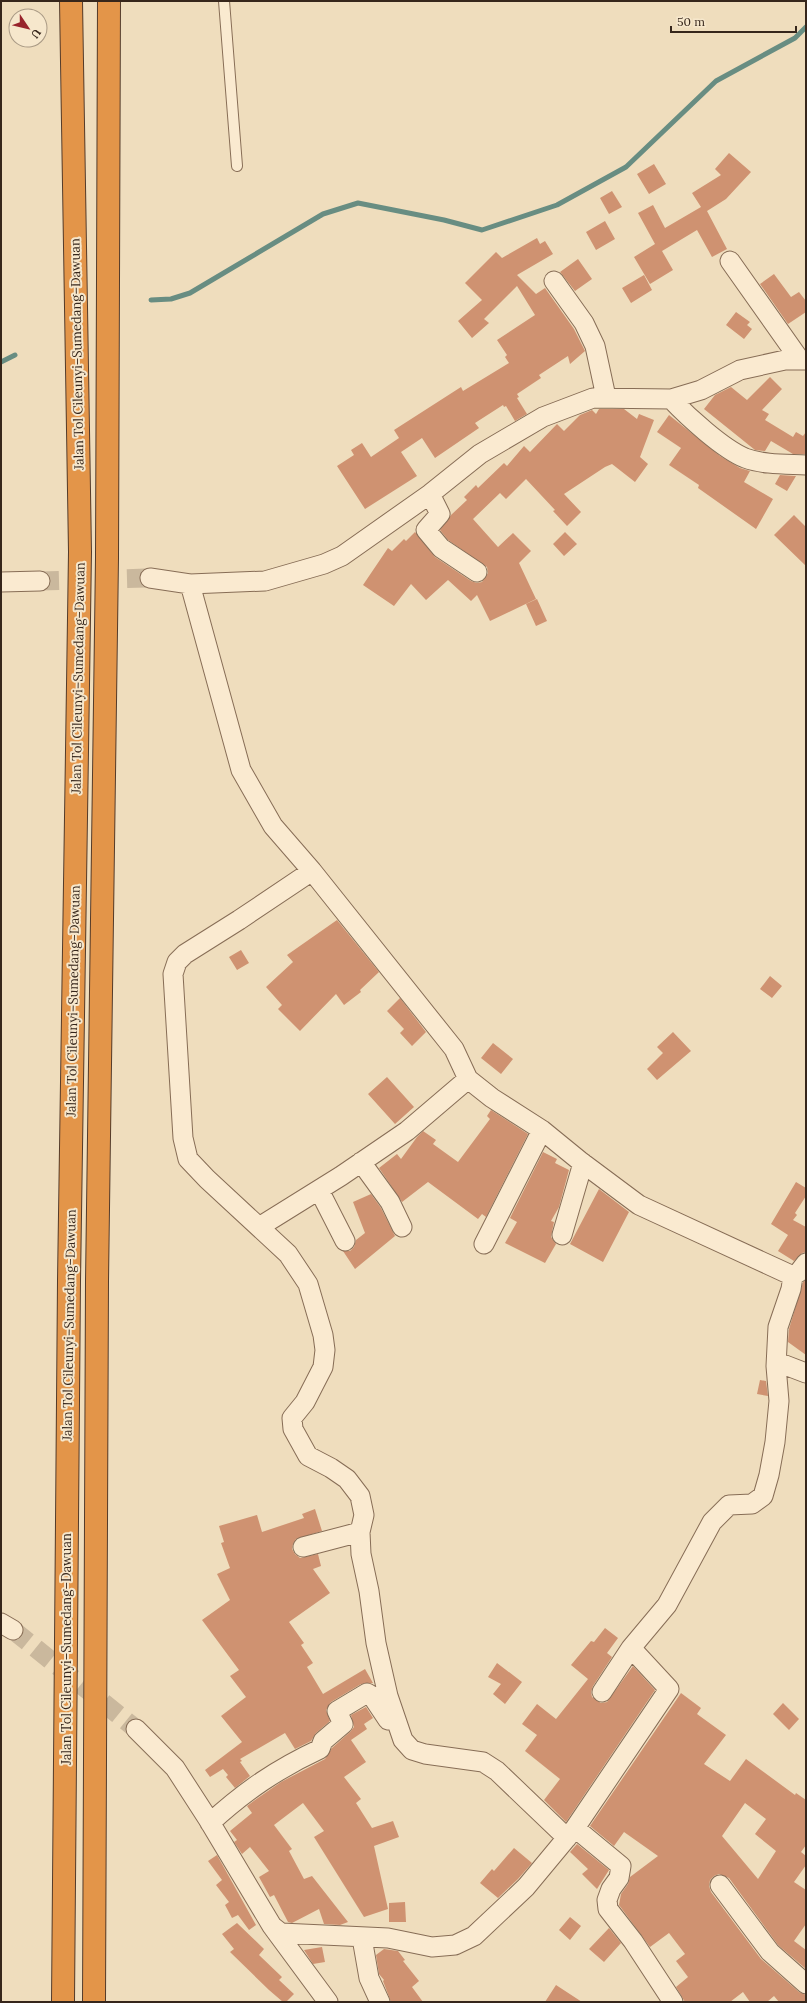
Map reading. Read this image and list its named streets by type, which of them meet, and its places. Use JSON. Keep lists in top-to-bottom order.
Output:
{
  "streets": {
    "highway": ["Jalan Tol Cileunyi–Sumedang–Dawuan"]
  },
  "scale_bar": "50 m",
  "north": "bottom right"
}
